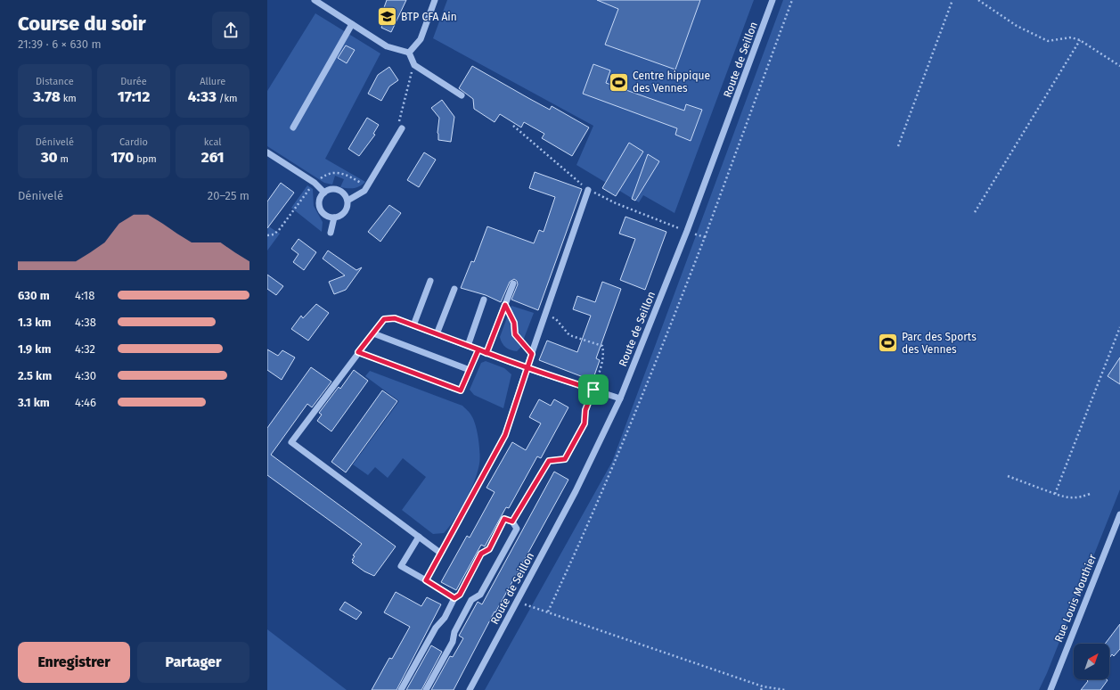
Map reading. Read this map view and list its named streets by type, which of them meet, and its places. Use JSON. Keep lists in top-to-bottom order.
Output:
{
  "streets": {
    "street": ["Route de Seillon", "Rue Louis Mouthier"]
  },
  "places": {
    "school or university": ["BTP CFA Ain"],
    "sports": ["Centre hippique des Vennes", "Parc des Sports des Vennes"]
  },
  "north": "top right",
  "page": {
    "heading": ["Course du soir", "21:39 · 6 × 630 m"],
    "stats": [
      ["Distance", "3.78 km"],
      ["Durée", "17:12"],
      ["Allure", "4:33 /km"],
      ["Dénivelé", "30 m"],
      ["Cardio", "170 bpm"],
      ["kcal", "261"]
    ],
    "chart": ["Dénivelé", "20–25 m"],
    "list": [
      {
        "name": "630 m",
        "note": "4:18"
      },
      {
        "name": "1.3 km",
        "note": "4:38"
      },
      {
        "name": "1.9 km",
        "note": "4:32"
      },
      {
        "name": "2.5 km",
        "note": "4:30"
      },
      {
        "name": "3.1 km",
        "note": "4:46"
      }
    ],
    "buttons": ["Enregistrer", "Partager"]
  }
}
